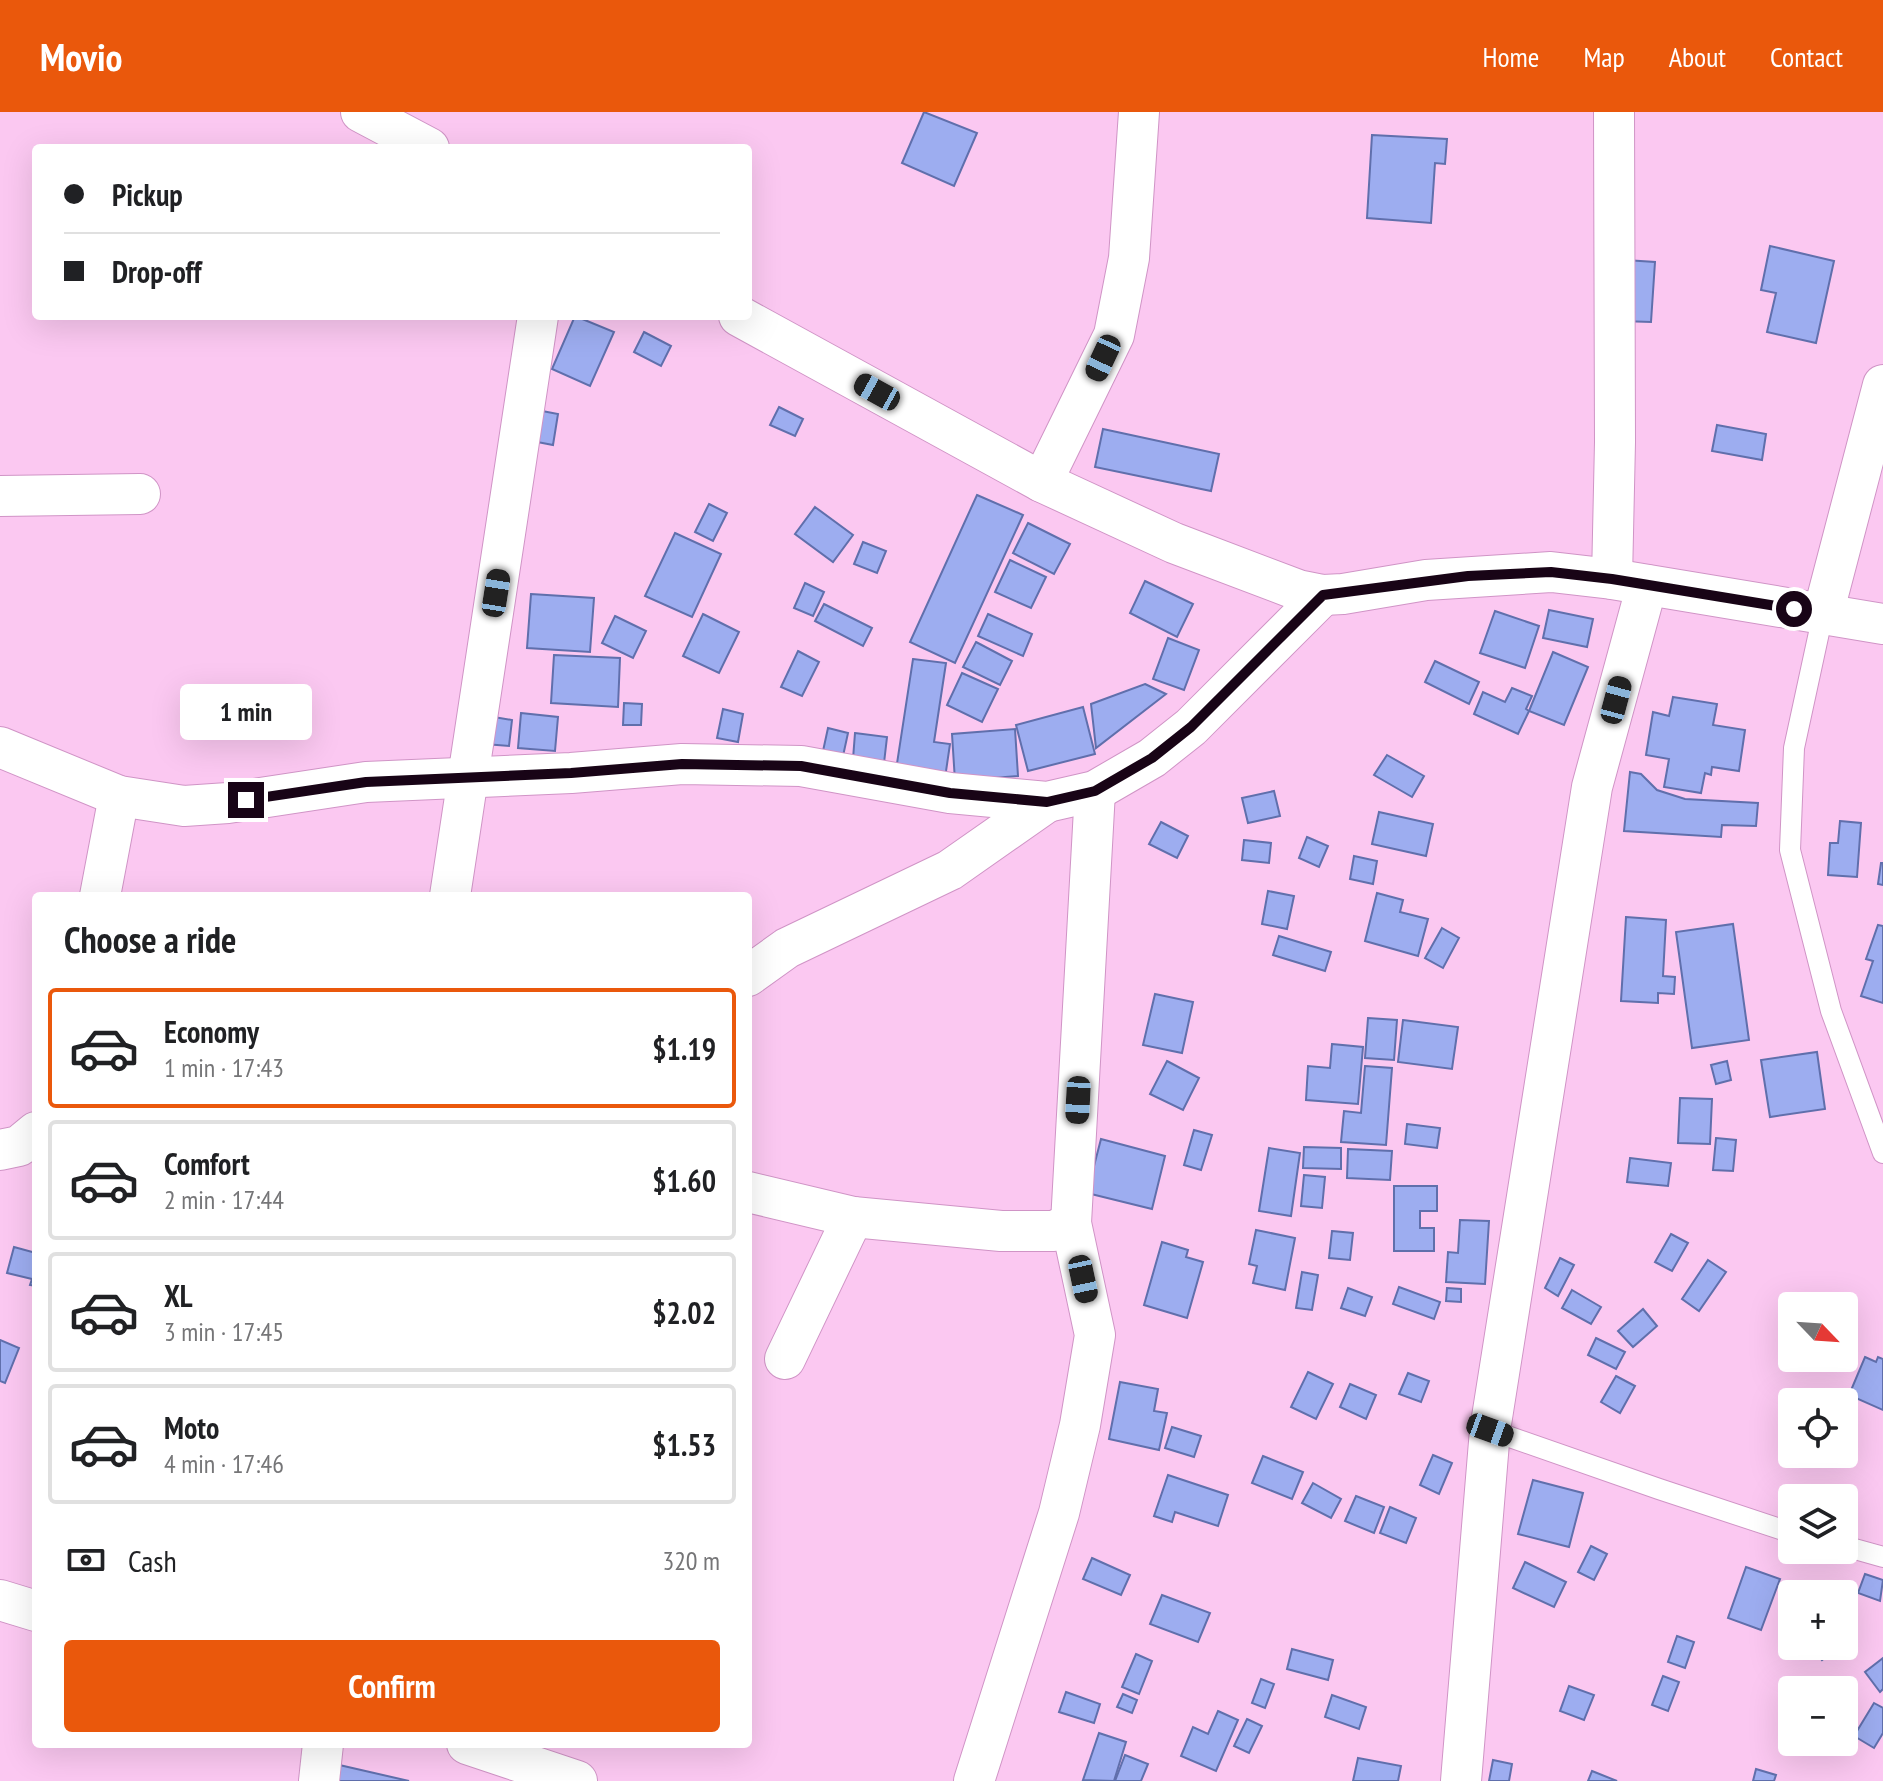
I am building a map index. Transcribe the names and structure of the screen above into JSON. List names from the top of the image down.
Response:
{
  "north": "bottom right",
  "page": {
    "header": "Movio",
    "nav": [
      "Home",
      "Map",
      "About",
      "Contact"
    ],
    "banner": ["Pickup", "Drop-off"],
    "bubble": "1 min",
    "heading": "Choose a ride",
    "list": [
      {
        "name": "Economy",
        "note": "1 min · 17:43",
        "value": "$1.19"
      },
      {
        "name": "Comfort",
        "note": "2 min · 17:44",
        "value": "$1.60"
      },
      {
        "name": "XL",
        "note": "3 min · 17:45",
        "value": "$2.02"
      },
      {
        "name": "Moto",
        "note": "4 min · 17:46",
        "value": "$1.53"
      }
    ],
    "map_buttons": ["+", "−"],
    "pay": ["Cash", "320 m"],
    "buttons": "Confirm"
  }
}
